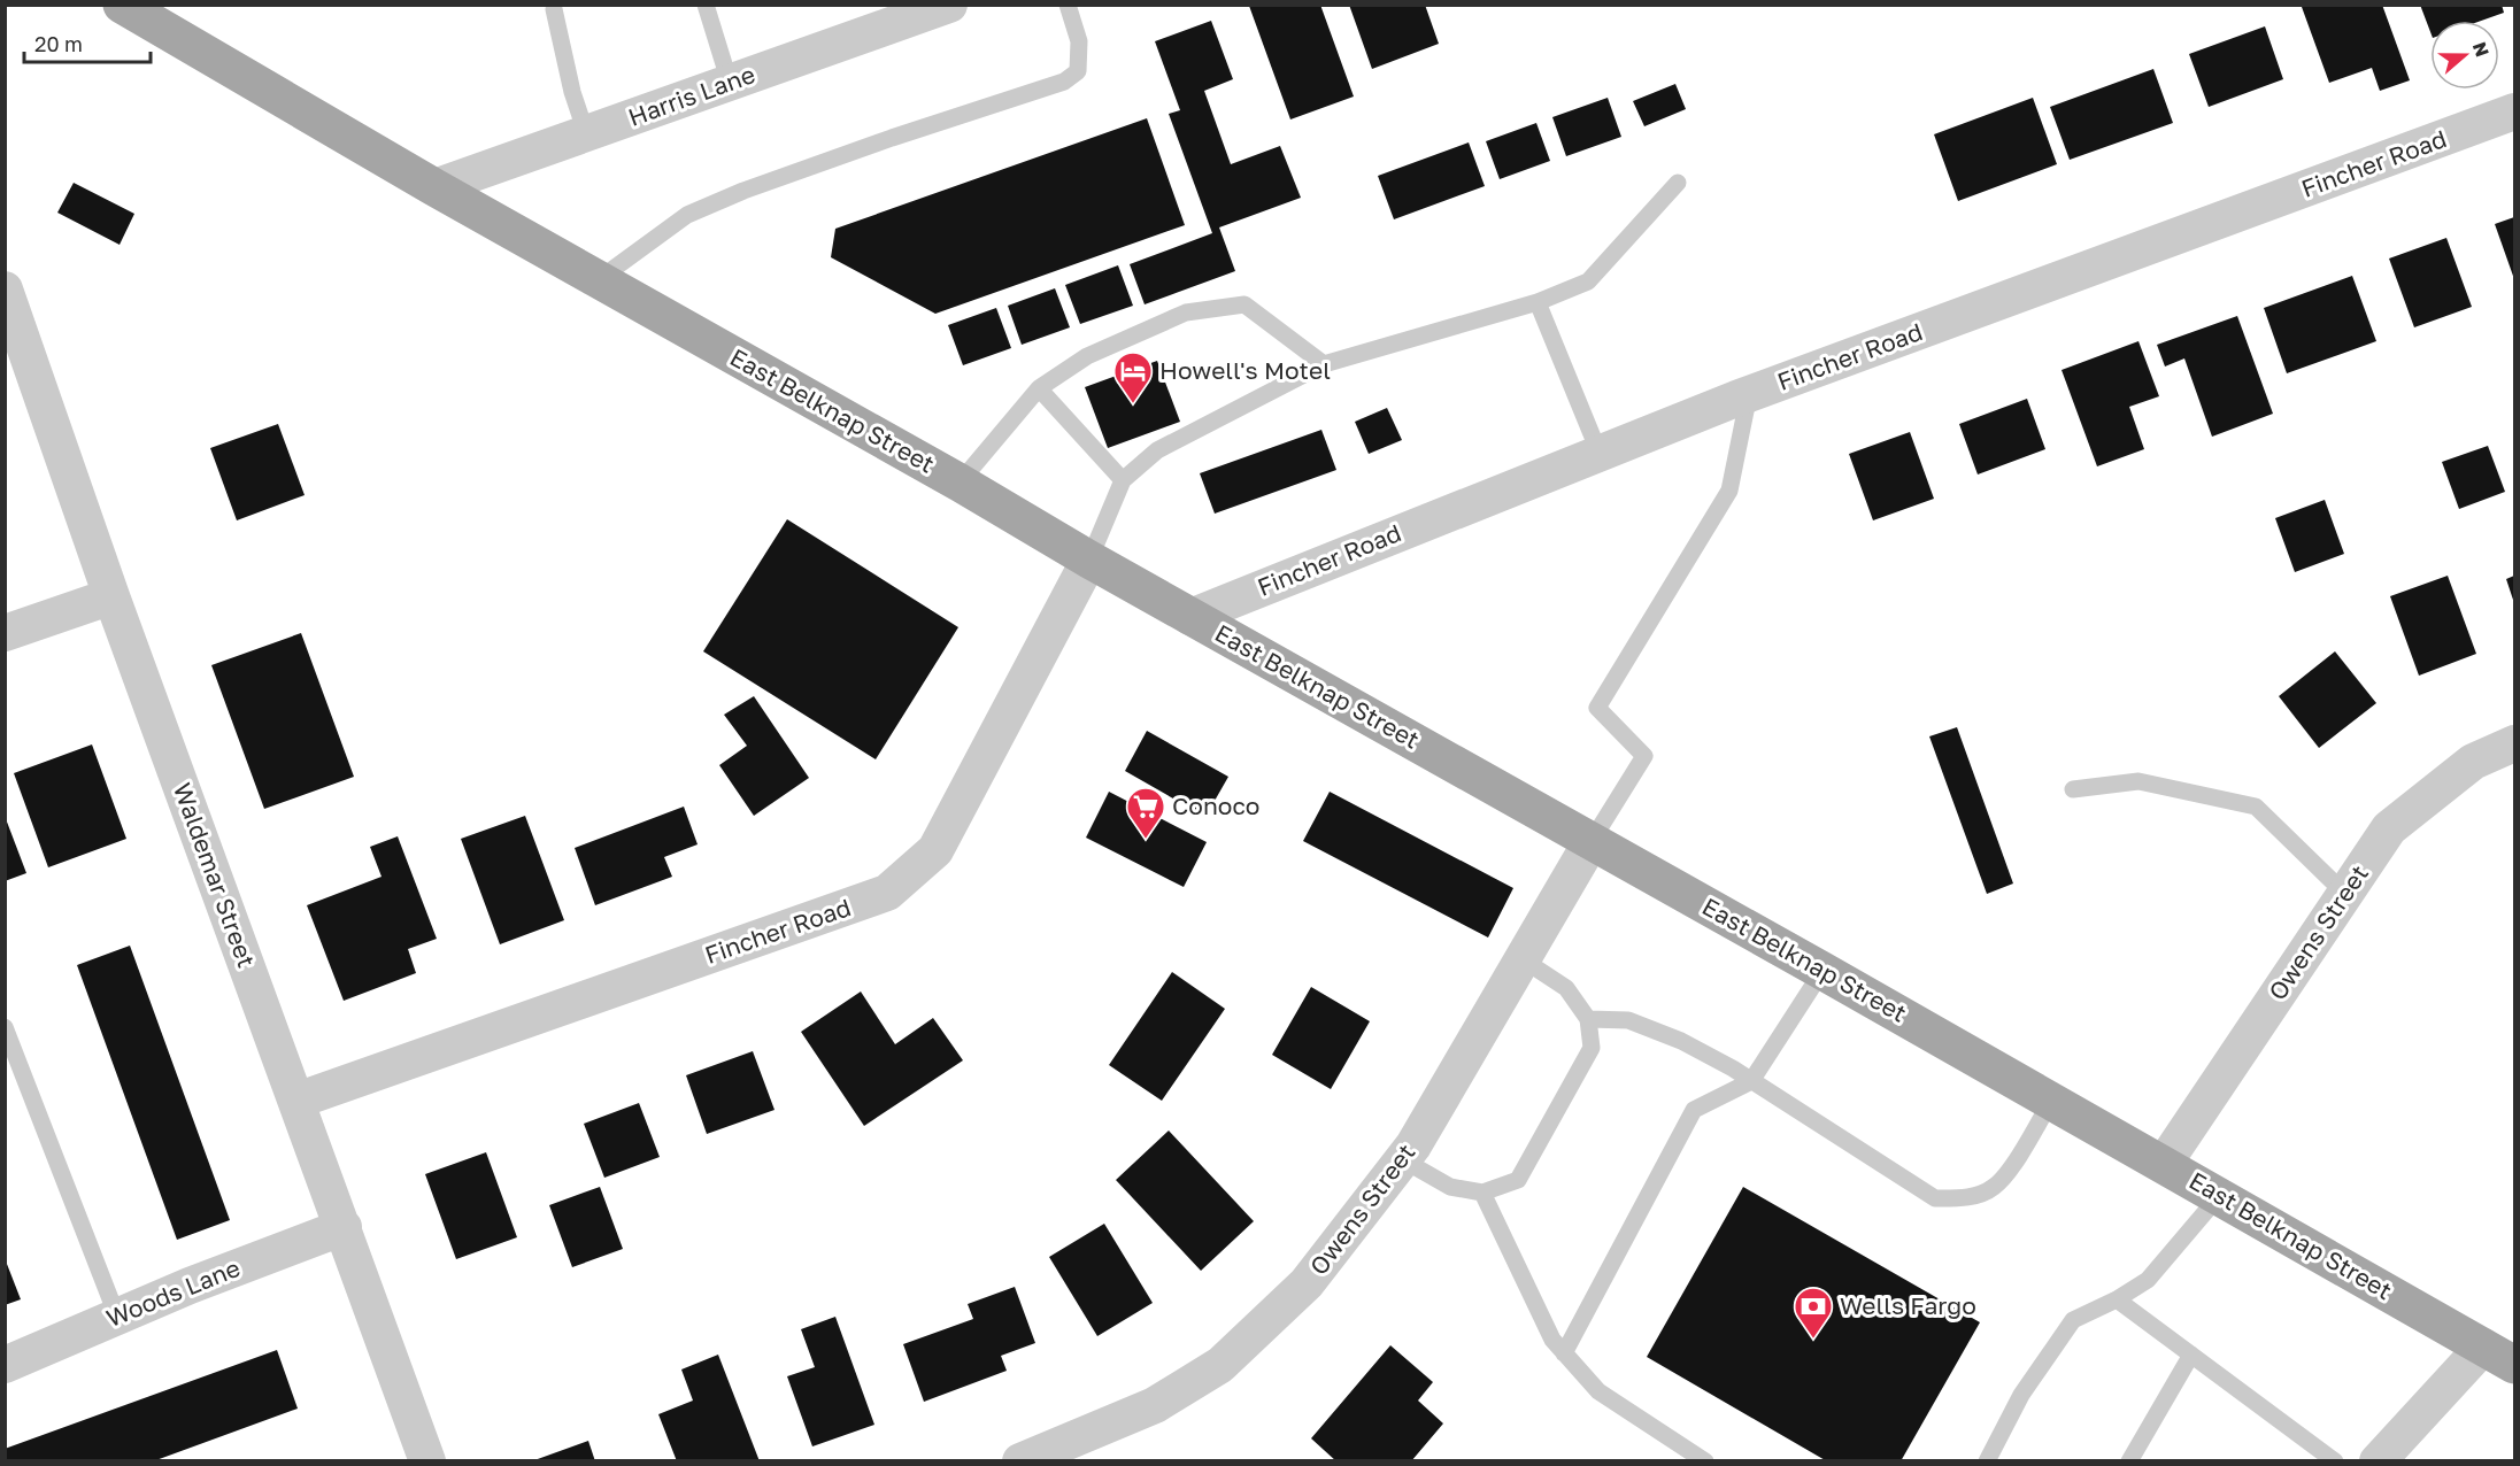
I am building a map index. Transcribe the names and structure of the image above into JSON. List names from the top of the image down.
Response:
{
  "streets": {
    "main road": ["East Belknap Street"],
    "street": [
      "Harris Lane",
      "Fincher Road",
      "Waldemar Street",
      "Owens Street",
      "Woods Lane"
    ]
  },
  "crossings": [
    ["Harris Lane", "East Belknap Street"],
    ["Fincher Road", "East Belknap Street"],
    ["Fincher Road", "Waldemar Street"],
    ["East Belknap Street", "Owens Street"],
    ["Waldemar Street", "Woods Lane"]
  ],
  "places": {
    "hotel": ["Howell's Motel"],
    "supermarket": ["Conoco"],
    "bank": ["Wells Fargo"]
  },
  "scale_bar": "20 m",
  "north": "right"
}
